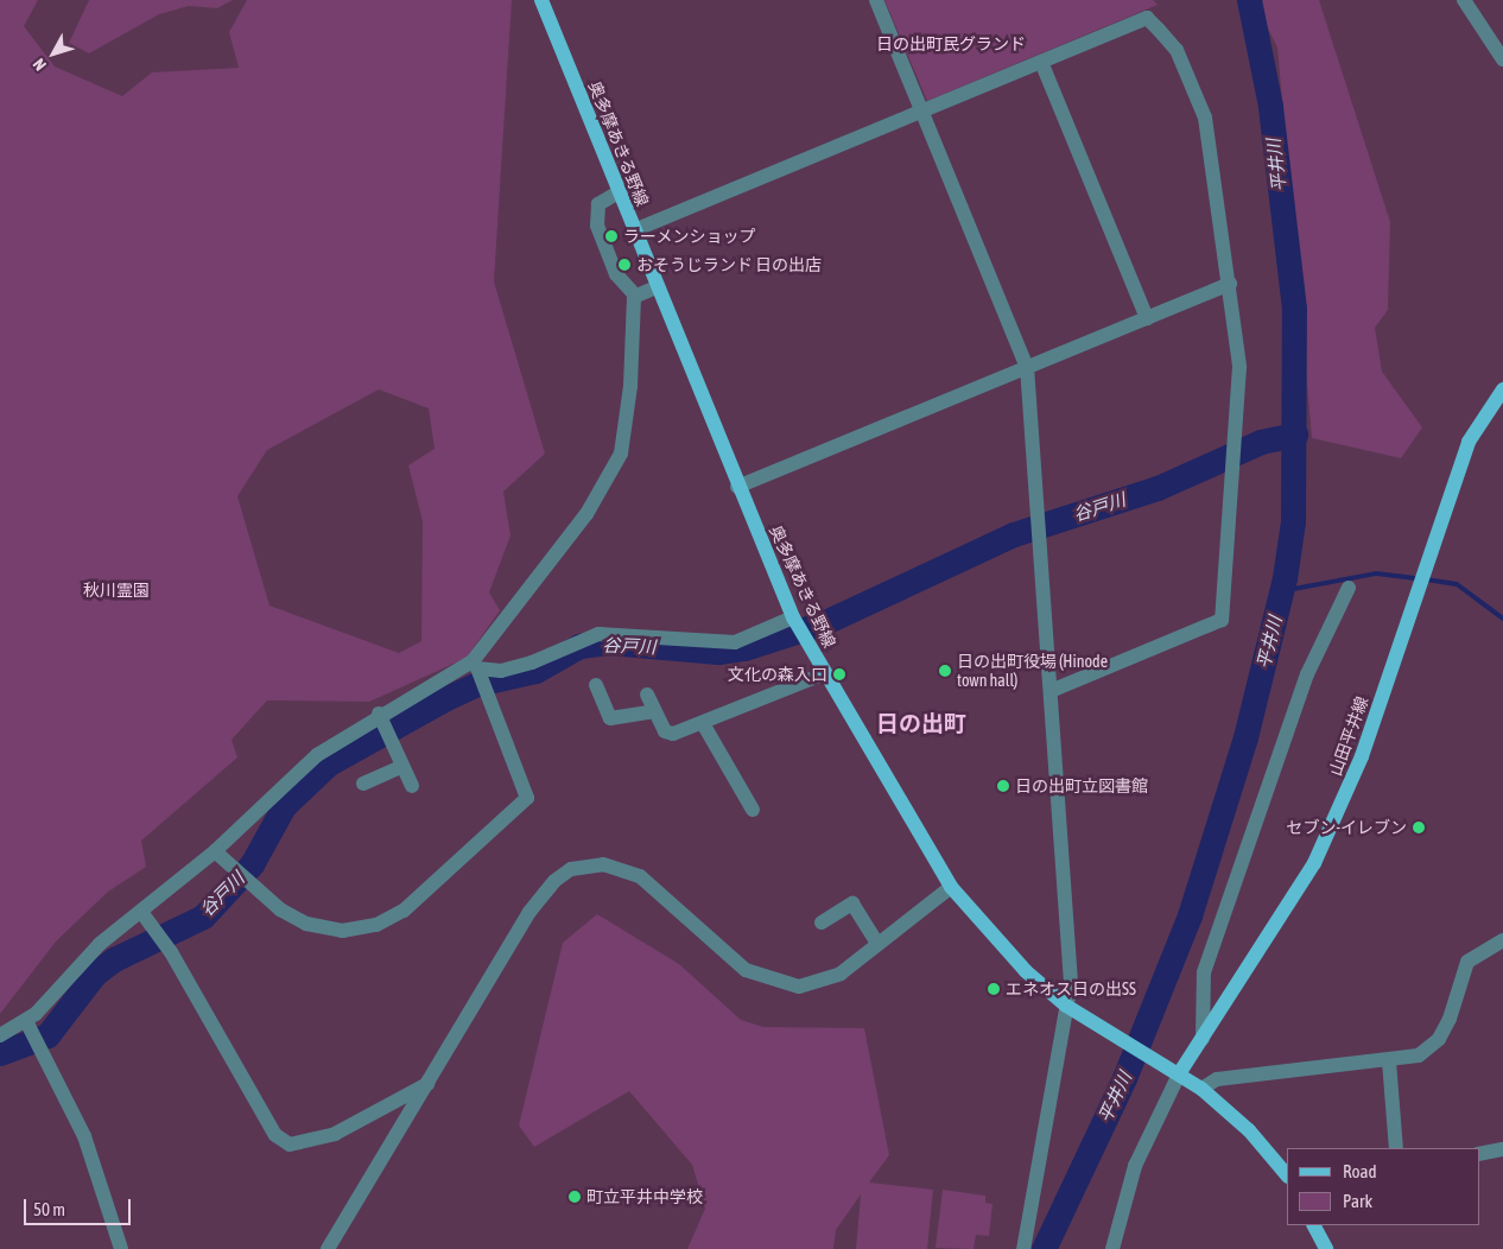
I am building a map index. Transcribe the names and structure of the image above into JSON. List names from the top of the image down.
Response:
{
  "streets": {
    "main road": ["奥多摩あきる野線", "山田平井線"]
  },
  "crossings": [
    ["奥多摩あきる野線", "山田平井線"]
  ],
  "districts": ["日の出町"],
  "water": ["平井川", "谷戸川"],
  "parks": ["日の出町民グランド", "秋川霊園"],
  "places": [
    "ラーメンショップ",
    "おそうじランド 日の出店",
    "日の出町役場 (Hinode town hall)",
    "文化の森入口",
    "日の出町立図書館",
    "セブン-イレブン",
    "エネオス日の出SS",
    "町立平井中学校"
  ],
  "legend": ["Road", "Park"],
  "scale_bar": "50 m",
  "north": "bottom left"
}
